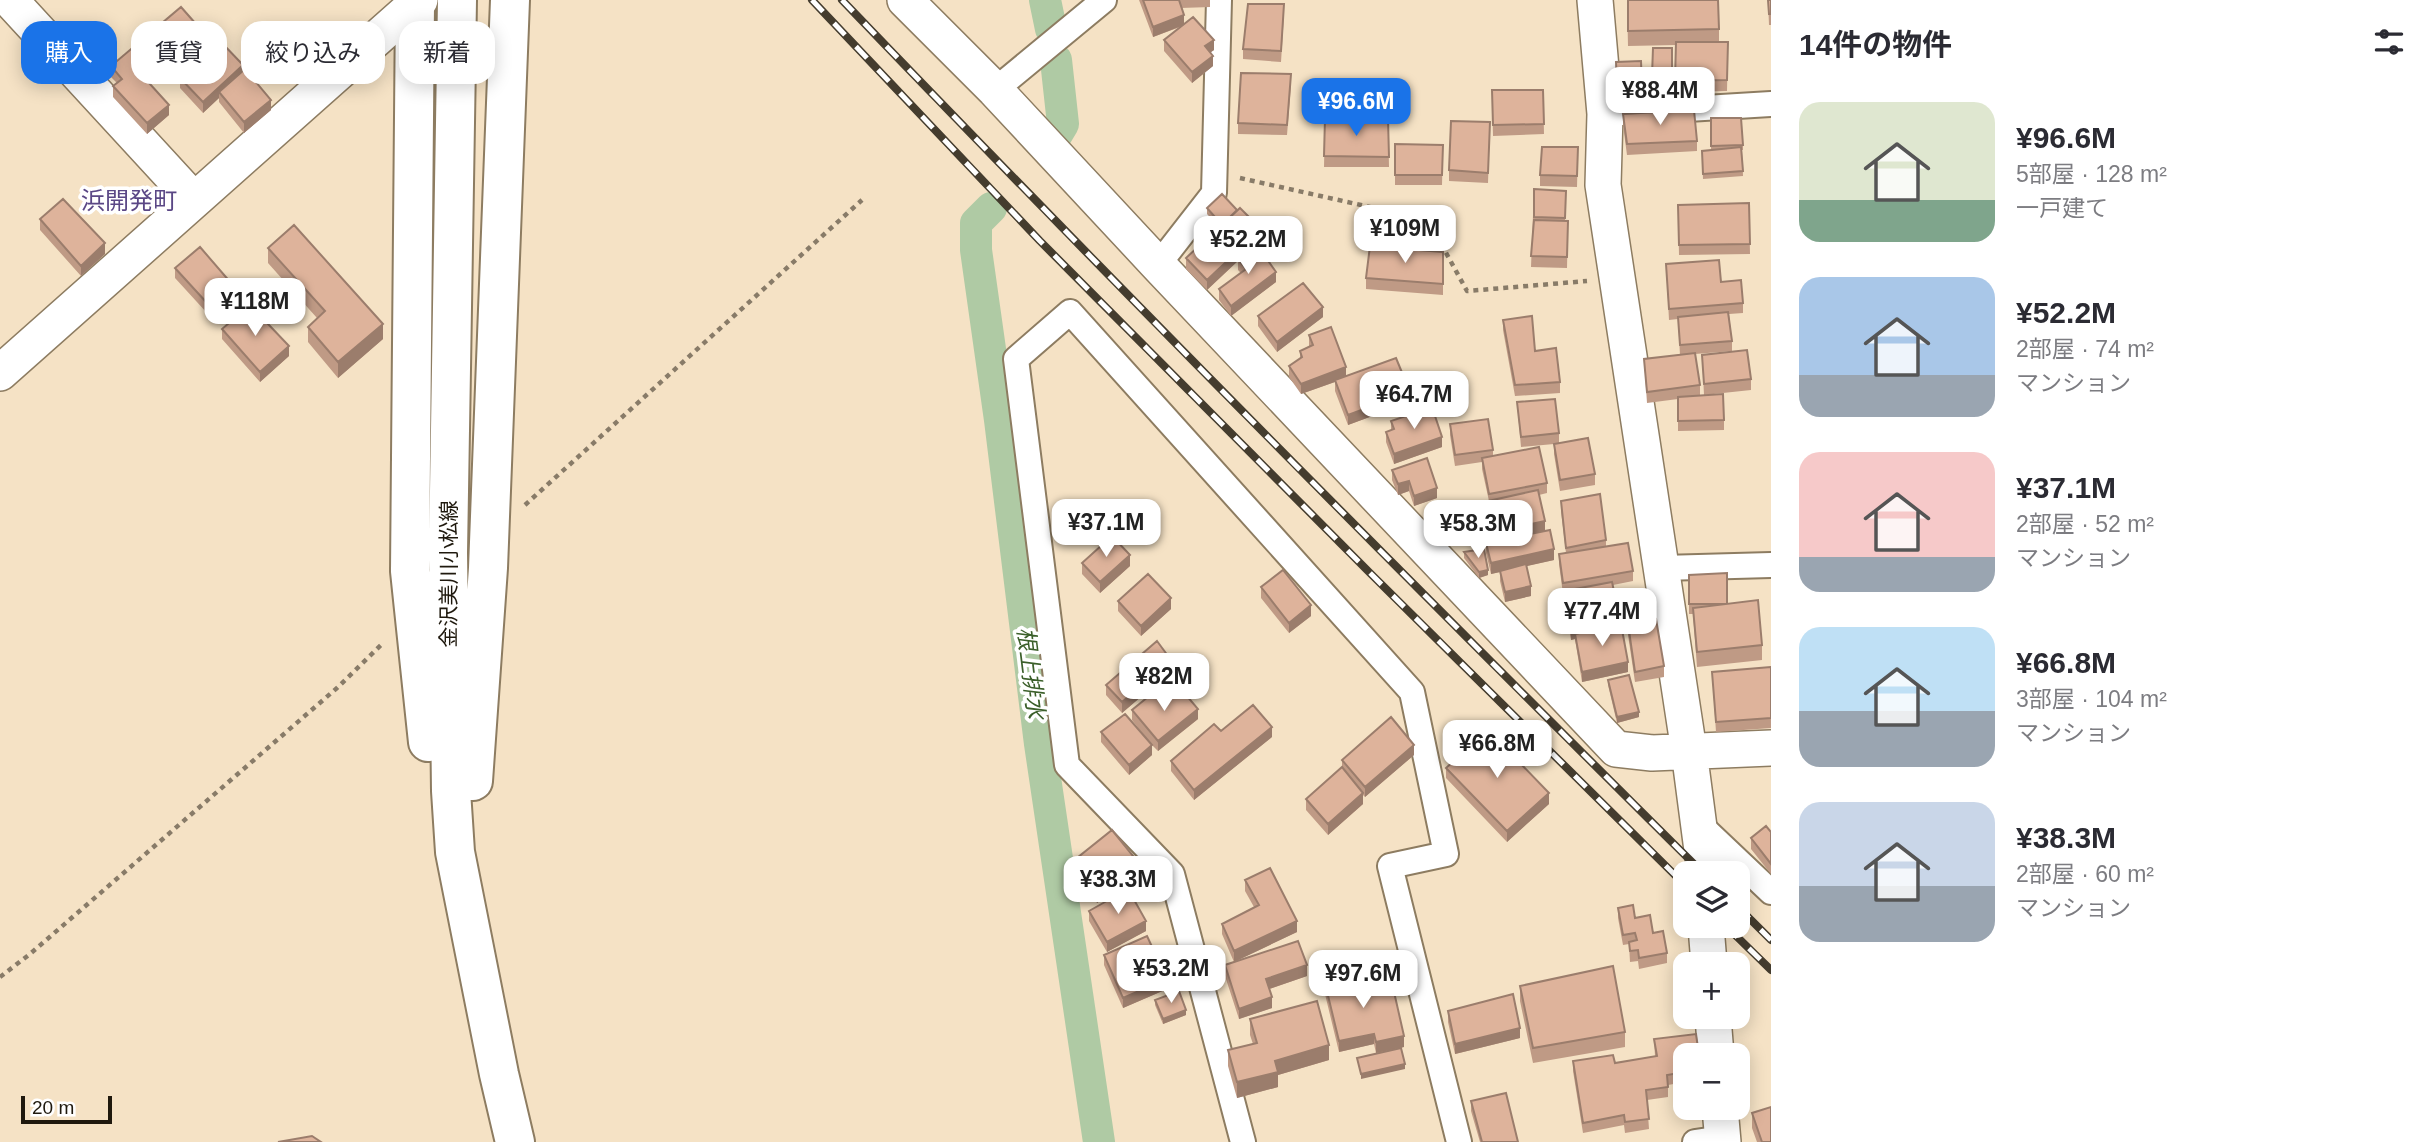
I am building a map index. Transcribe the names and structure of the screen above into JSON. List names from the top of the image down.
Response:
{
  "streets": {
    "main road": ["金沢美川小松線"]
  },
  "districts": ["浜開発町"],
  "water": ["根上排水"],
  "scale_bar": "20 m",
  "page": {
    "heading": "14件の物件",
    "chip": [
      "購入",
      "賃貸",
      "絞り込み",
      "新着"
    ],
    "price": [
      "¥88.4M",
      "¥96.6M",
      "¥109M",
      "¥52.2M",
      "¥118M",
      "¥64.7M",
      "¥37.1M",
      "¥58.3M",
      "¥77.4M",
      "¥82M",
      "¥66.8M",
      "¥38.3M",
      "¥53.2M",
      "¥97.6M"
    ],
    "list": [
      {
        "name": "¥96.6M",
        "note": "5部屋 · 128 m² · 一戸建て"
      },
      {
        "name": "¥52.2M",
        "note": "2部屋 · 74 m² · マンション"
      },
      {
        "name": "¥37.1M",
        "note": "2部屋 · 52 m² · マンション"
      },
      {
        "name": "¥66.8M",
        "note": "3部屋 · 104 m² · マンション"
      },
      {
        "name": "¥38.3M",
        "note": "2部屋 · 60 m² · マンション"
      }
    ],
    "map_buttons": ["+", "−"],
    "scale": "20 m"
  }
}
